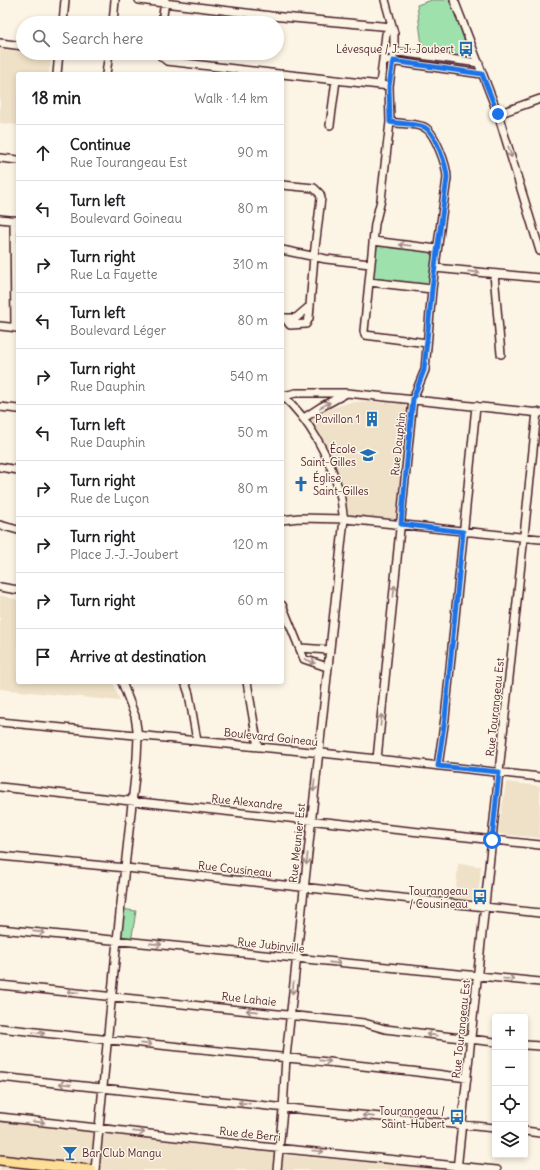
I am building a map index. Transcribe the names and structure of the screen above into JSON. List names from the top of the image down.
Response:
{
  "streets": {
    "street": [
      "Rue Dauphin",
      "Rue Tourangeau Est",
      "Boulevard Goineau",
      "Rue Alexandre",
      "Rue Meunier Est",
      "Rue Cousineau",
      "Rue Jubinville",
      "Rue Lahaie",
      "Rue de Berri"
    ]
  },
  "crossings": [
    ["Rue Dauphin", "Boulevard Goineau"],
    ["Rue Tourangeau Est", "Boulevard Goineau"],
    ["Rue Tourangeau Est", "Rue Alexandre"],
    ["Rue Tourangeau Est", "Rue Cousineau"],
    ["Rue Tourangeau Est", "Rue Jubinville"],
    ["Rue Tourangeau Est", "Rue Lahaie"],
    ["Rue Tourangeau Est", "Rue de Berri"],
    ["Boulevard Goineau", "Rue Meunier Est"],
    ["Rue Alexandre", "Rue Meunier Est"],
    ["Rue Meunier Est", "Rue Cousineau"],
    ["Rue Meunier Est", "Rue Jubinville"],
    ["Rue Meunier Est", "Rue Lahaie"],
    ["Rue Meunier Est", "Rue de Berri"]
  ],
  "one_way": ["Rue Jubinville"],
  "places": {
    "bus stop": ["Lévesque / J.-J.-Joubert", "Tourangeau / Cousineau", "Tourangeau / Saint-Hubert"],
    "building": ["Pavillon 1"],
    "school or university": ["École Saint-Gilles"],
    "church": ["Église Saint-Gilles"],
    "bar": ["Bar Club Mangu"]
  },
  "page": {
    "search": "Search here",
    "heading": ["18 min", "Walk · 1.4 km"],
    "list": [
      ["Continue", "Rue Tourangeau Est", "90 m"],
      ["Turn left", "Boulevard Goineau", "80 m"],
      ["Turn right", "Rue La Fayette", "310 m"],
      ["Turn left", "Boulevard Léger", "80 m"],
      ["Turn right", "Rue Dauphin", "540 m"],
      ["Turn left", "Rue Dauphin", "50 m"],
      ["Turn right", "Rue de Luçon", "80 m"],
      ["Turn right", "Place J.-J.-Joubert", "120 m"],
      ["Turn right", "60 m"],
      "Arrive at destination"
    ],
    "map_buttons": ["+", "−"]
  }
}
